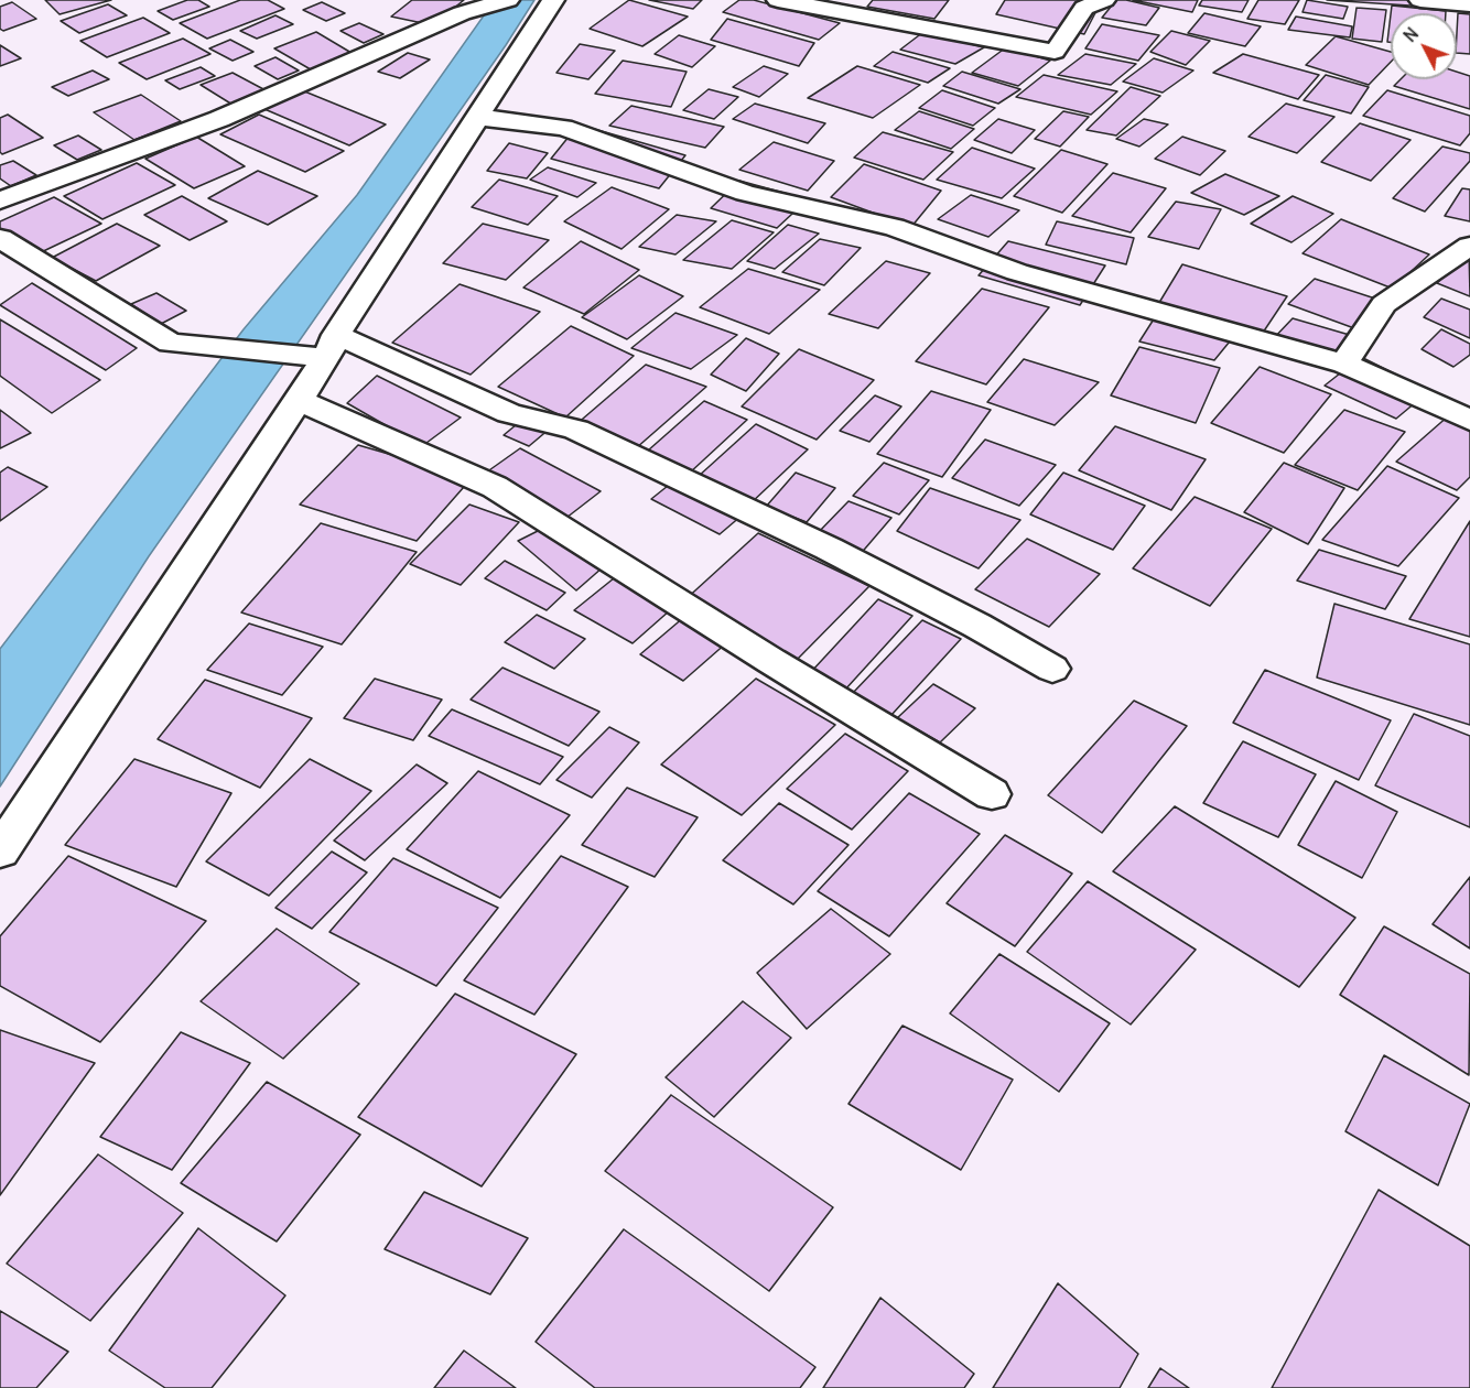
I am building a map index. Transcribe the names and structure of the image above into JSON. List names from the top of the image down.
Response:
{
  "north": "top left"
}
